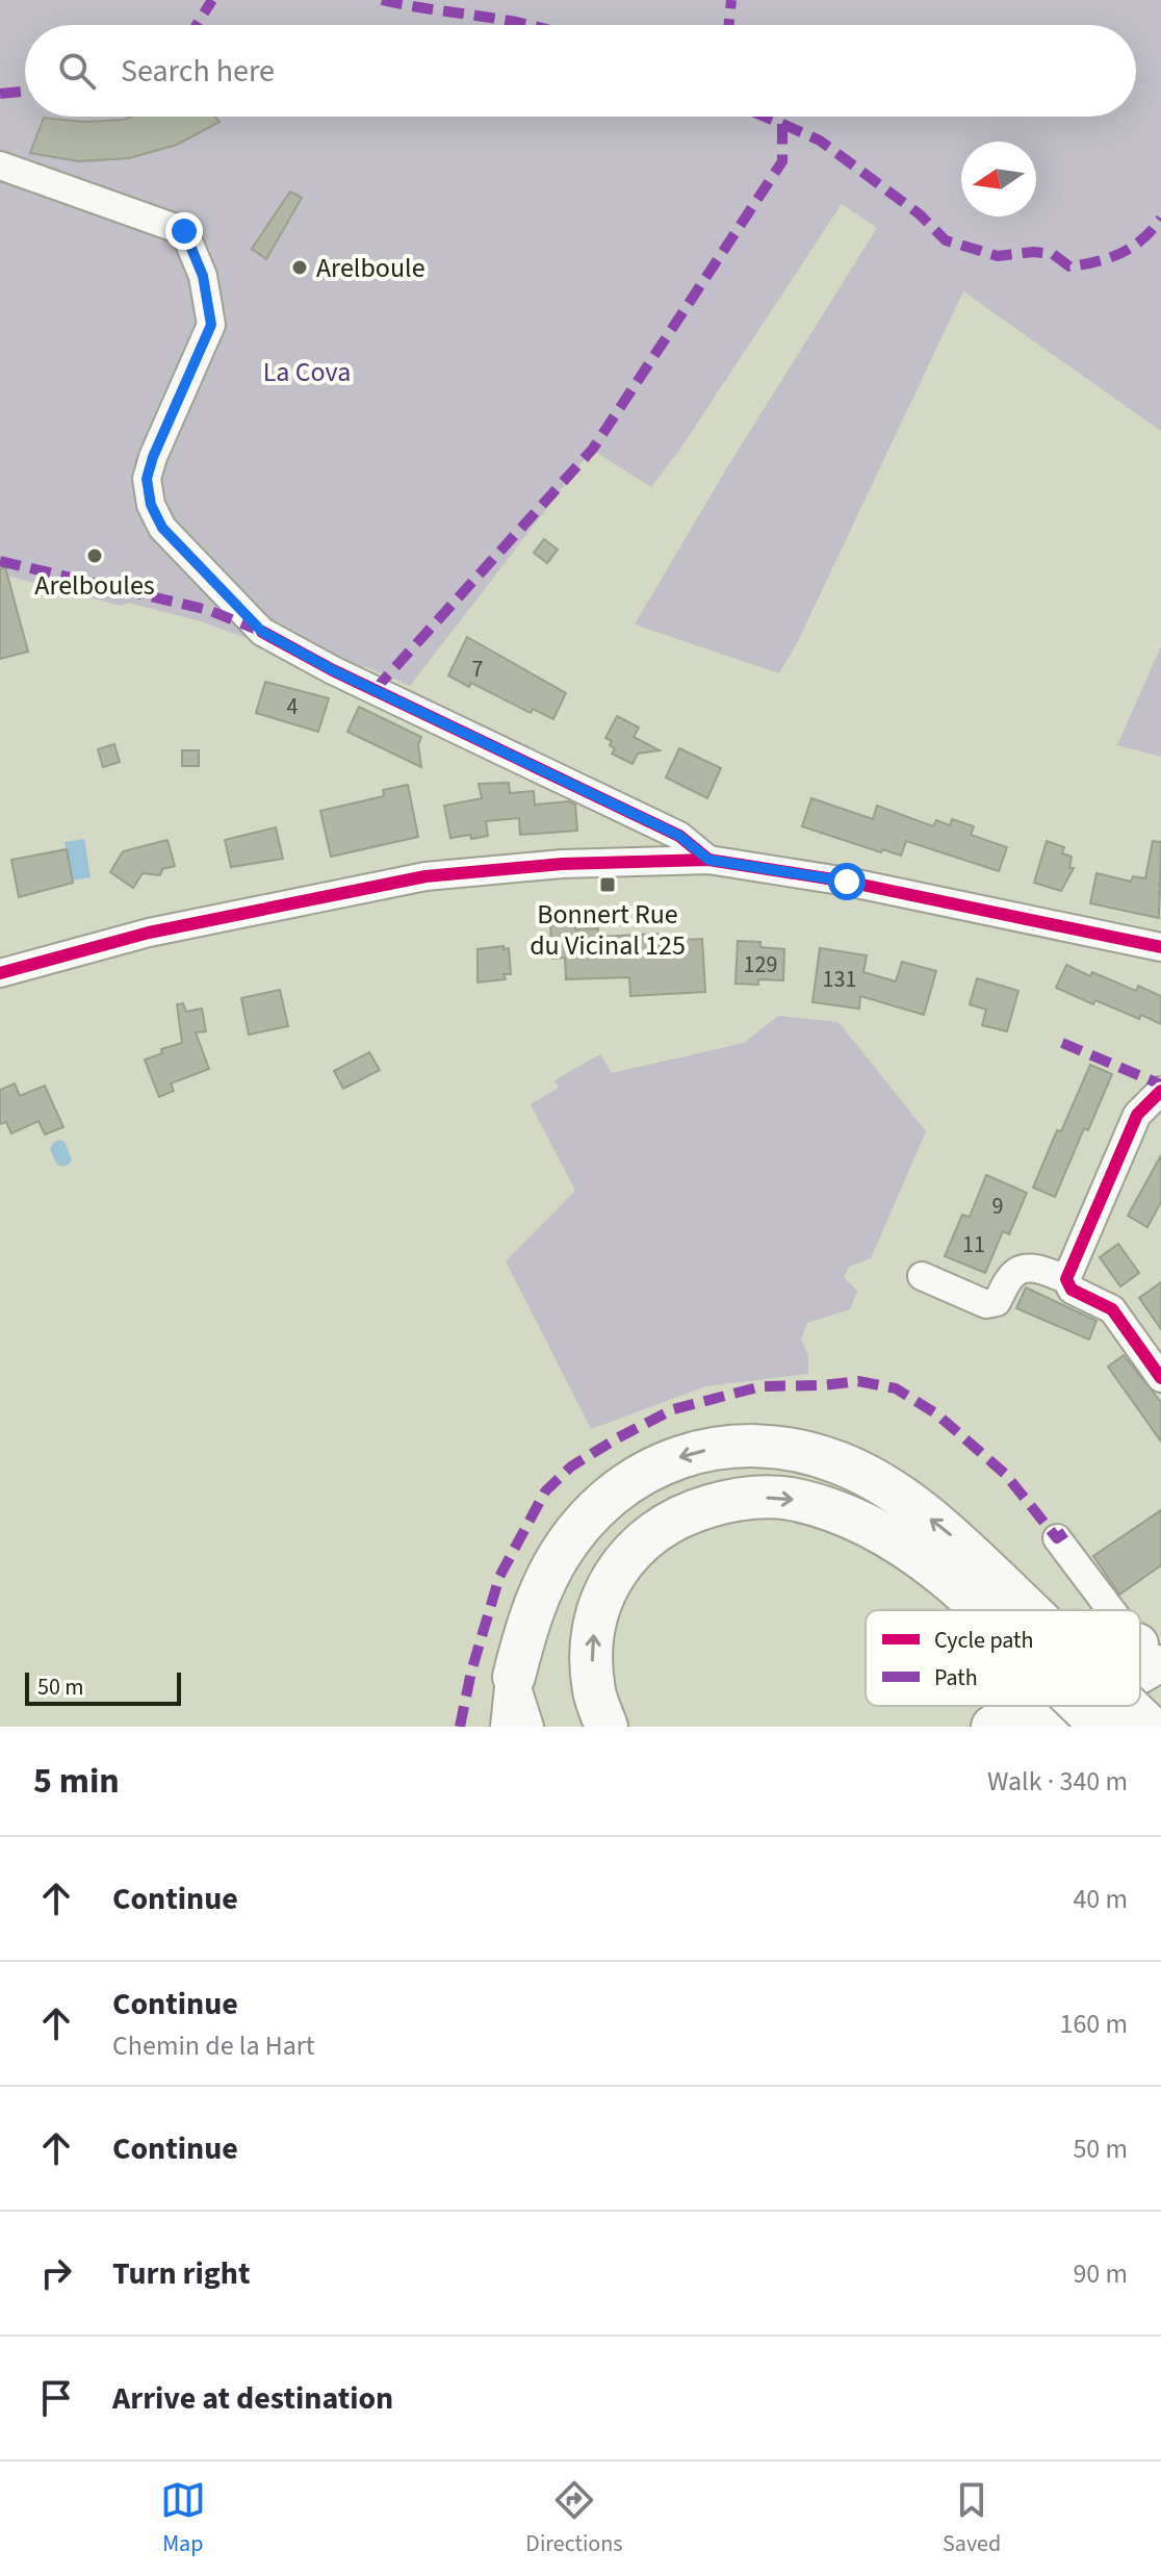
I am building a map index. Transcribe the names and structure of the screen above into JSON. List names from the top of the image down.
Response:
{
  "parks": ["La Cova"],
  "places": {
    "other": ["Arelboule", "Arelboules"],
    "transit": ["Bonnert Rue du Vicinal 125"]
  },
  "house_numbers": [
    "7",
    "4",
    "129",
    "131",
    "9",
    "11"
  ],
  "legend": ["Cycle path", "Path"],
  "scale_bar": "50 m",
  "north": "left",
  "page": {
    "search": "Search here",
    "scale": "50 m",
    "heading": ["5 min", "Walk · 340 m"],
    "list": [
      ["Continue", "40 m"],
      ["Continue", "Chemin de la Hart", "160 m"],
      ["Continue", "50 m"],
      ["Turn right", "90 m"],
      "Arrive at destination"
    ],
    "nav": ["Map", "Directions", "Saved"]
  }
}
